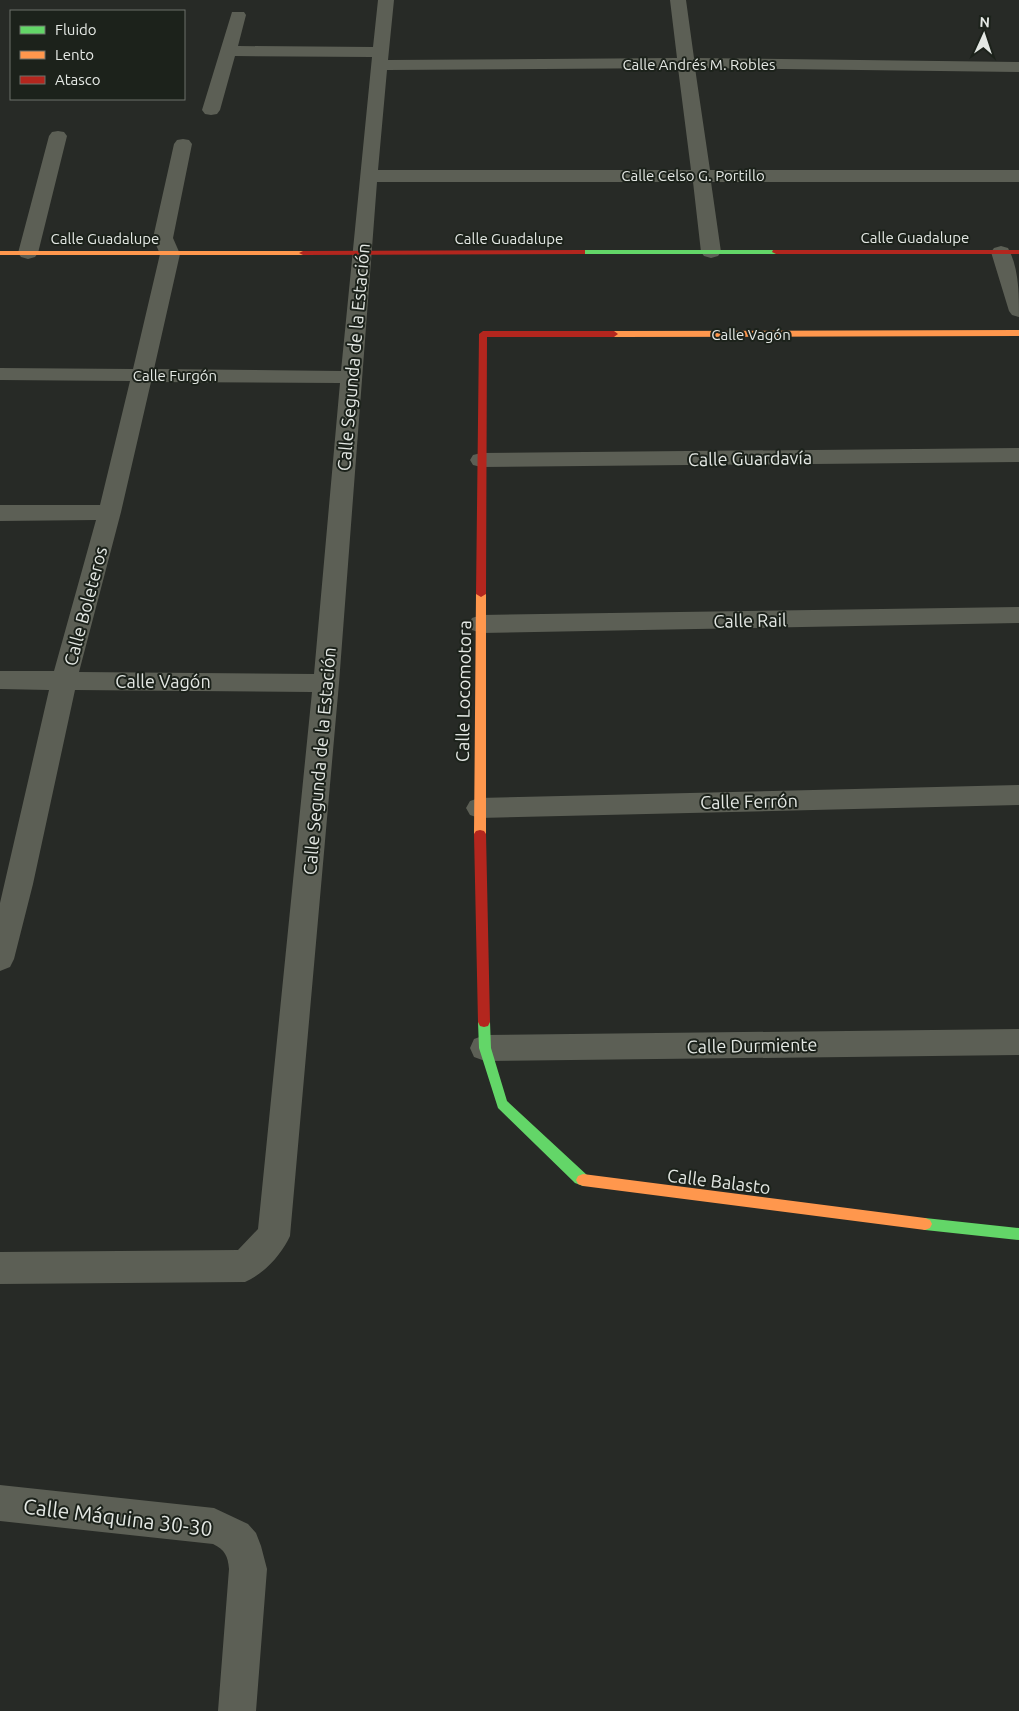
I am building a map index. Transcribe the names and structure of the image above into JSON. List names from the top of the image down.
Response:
{
  "streets": {
    "street": [
      "Calle Andrés M. Robles",
      "Calle Celso G. Portillo",
      "Calle Guadalupe",
      "Calle Vagón",
      "Calle Segunda de la Estación",
      "Calle Furgón",
      "Calle Guardavía",
      "Calle Boleteros",
      "Calle Rail",
      "Calle Locomotora",
      "Calle Ferrón",
      "Calle Durmiente",
      "Calle Balasto",
      "Calle Máquina 30-30"
    ]
  },
  "crossings": [
    ["Calle Andrés M. Robles", "Calle Segunda de la Estación"],
    ["Calle Celso G. Portillo", "Calle Segunda de la Estación"],
    ["Calle Guadalupe", "Calle Segunda de la Estación"],
    ["Calle Guadalupe", "Calle Boleteros"],
    ["Calle Vagón", "Calle Segunda de la Estación"],
    ["Calle Vagón", "Calle Boleteros"],
    ["Calle Vagón", "Calle Locomotora"],
    ["Calle Segunda de la Estación", "Calle Furgón"],
    ["Calle Furgón", "Calle Boleteros"],
    ["Calle Guardavía", "Calle Locomotora"],
    ["Calle Rail", "Calle Locomotora"],
    ["Calle Locomotora", "Calle Ferrón"],
    ["Calle Locomotora", "Calle Durmiente"],
    ["Calle Locomotora", "Calle Balasto"],
    ["Calle Durmiente", "Calle Balasto"]
  ],
  "legend": ["Fluido", "Lento", "Atasco"],
  "north": "top"
}
